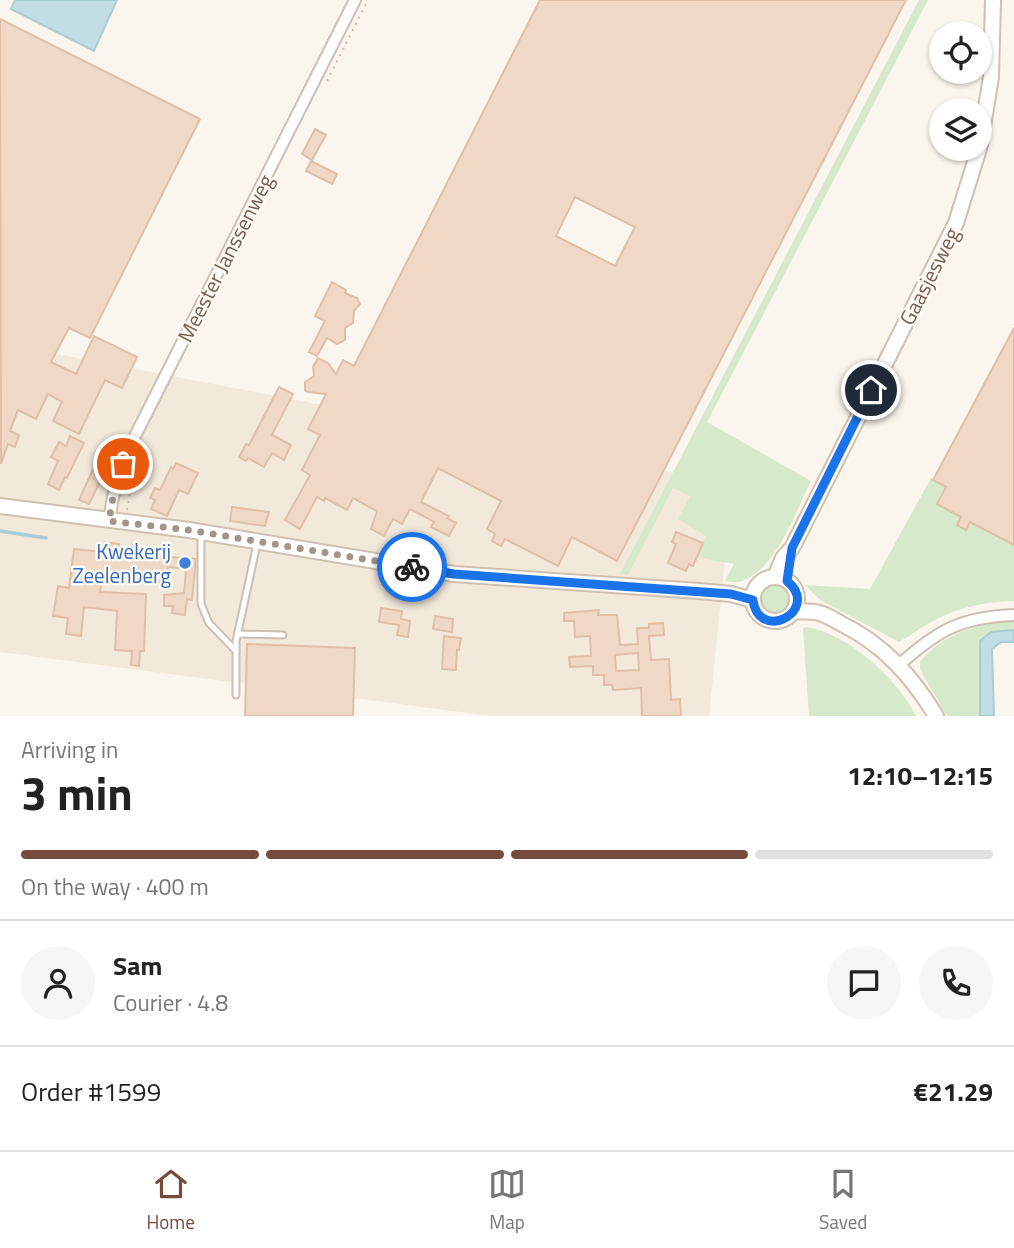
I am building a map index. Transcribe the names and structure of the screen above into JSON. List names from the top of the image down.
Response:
{
  "streets": {
    "main road": ["Gaasjesweg"],
    "street": ["Meester Janssenweg"]
  },
  "places": ["Kwekerij Zeelenberg"],
  "page": {
    "heading": ["3 min", "Arriving in", "12:10–12:15"],
    "panel": [
      "Sam",
      "Courier · 4.8",
      "Order #1599",
      "€21.29"
    ],
    "bar": "On the way · 400 m",
    "tabs": ["Home", "Map", "Saved"]
  }
}
